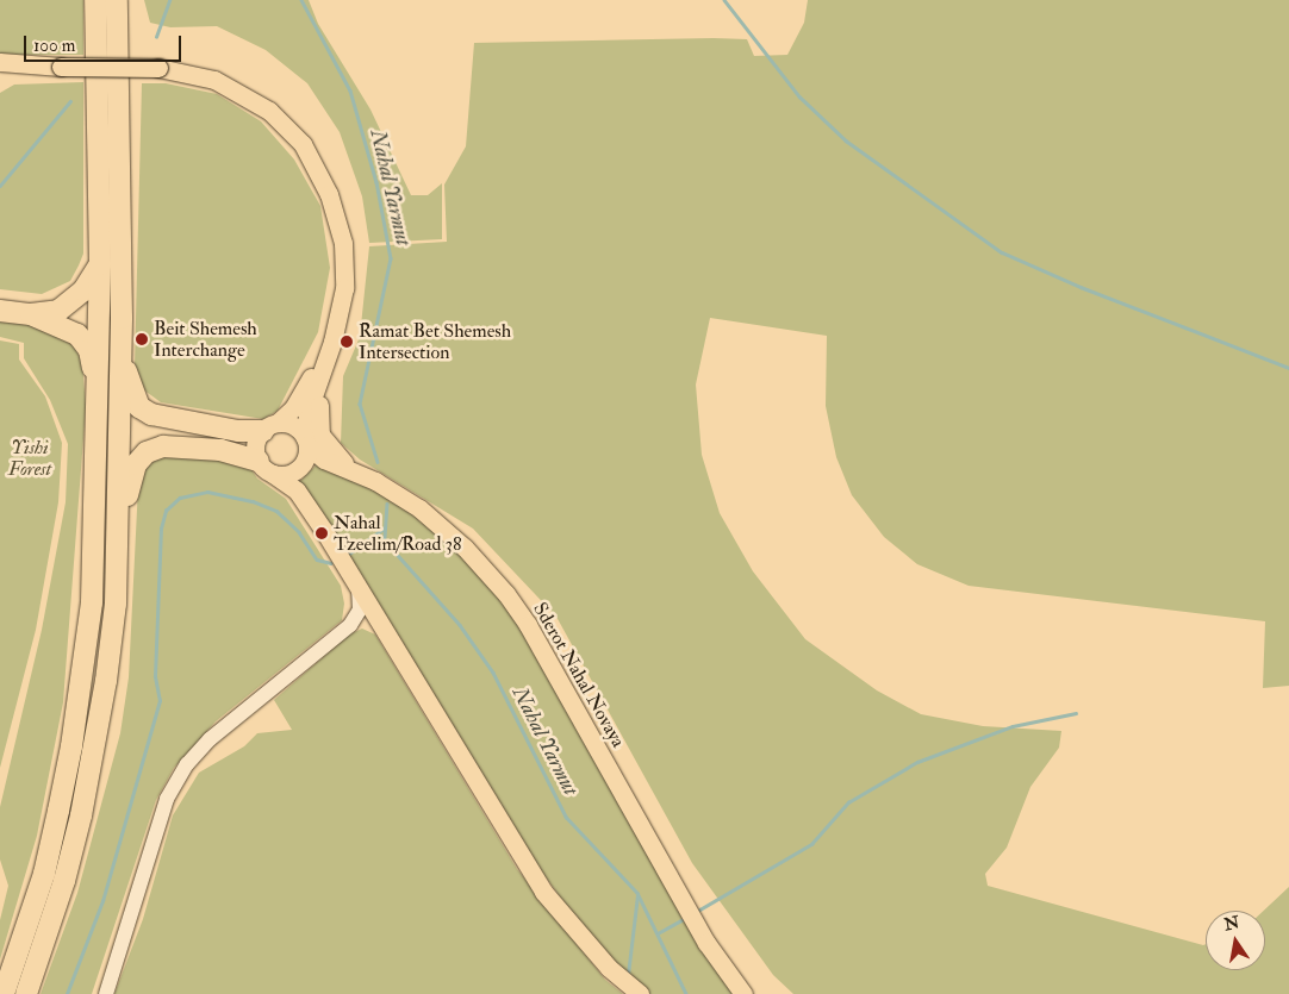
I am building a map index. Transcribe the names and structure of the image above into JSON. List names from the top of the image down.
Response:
{
  "streets": {
    "main road": ["Sderot Nahal Novaya"]
  },
  "water": ["Nahal Yarmut"],
  "parks": ["Yishi Forest"],
  "places": ["Beit Shemesh Interchange", "Ramat Bet Shemesh Intersection", "Nahal Tzeelim/Road 38"],
  "scale_bar": "100 m",
  "north": "top"
}
